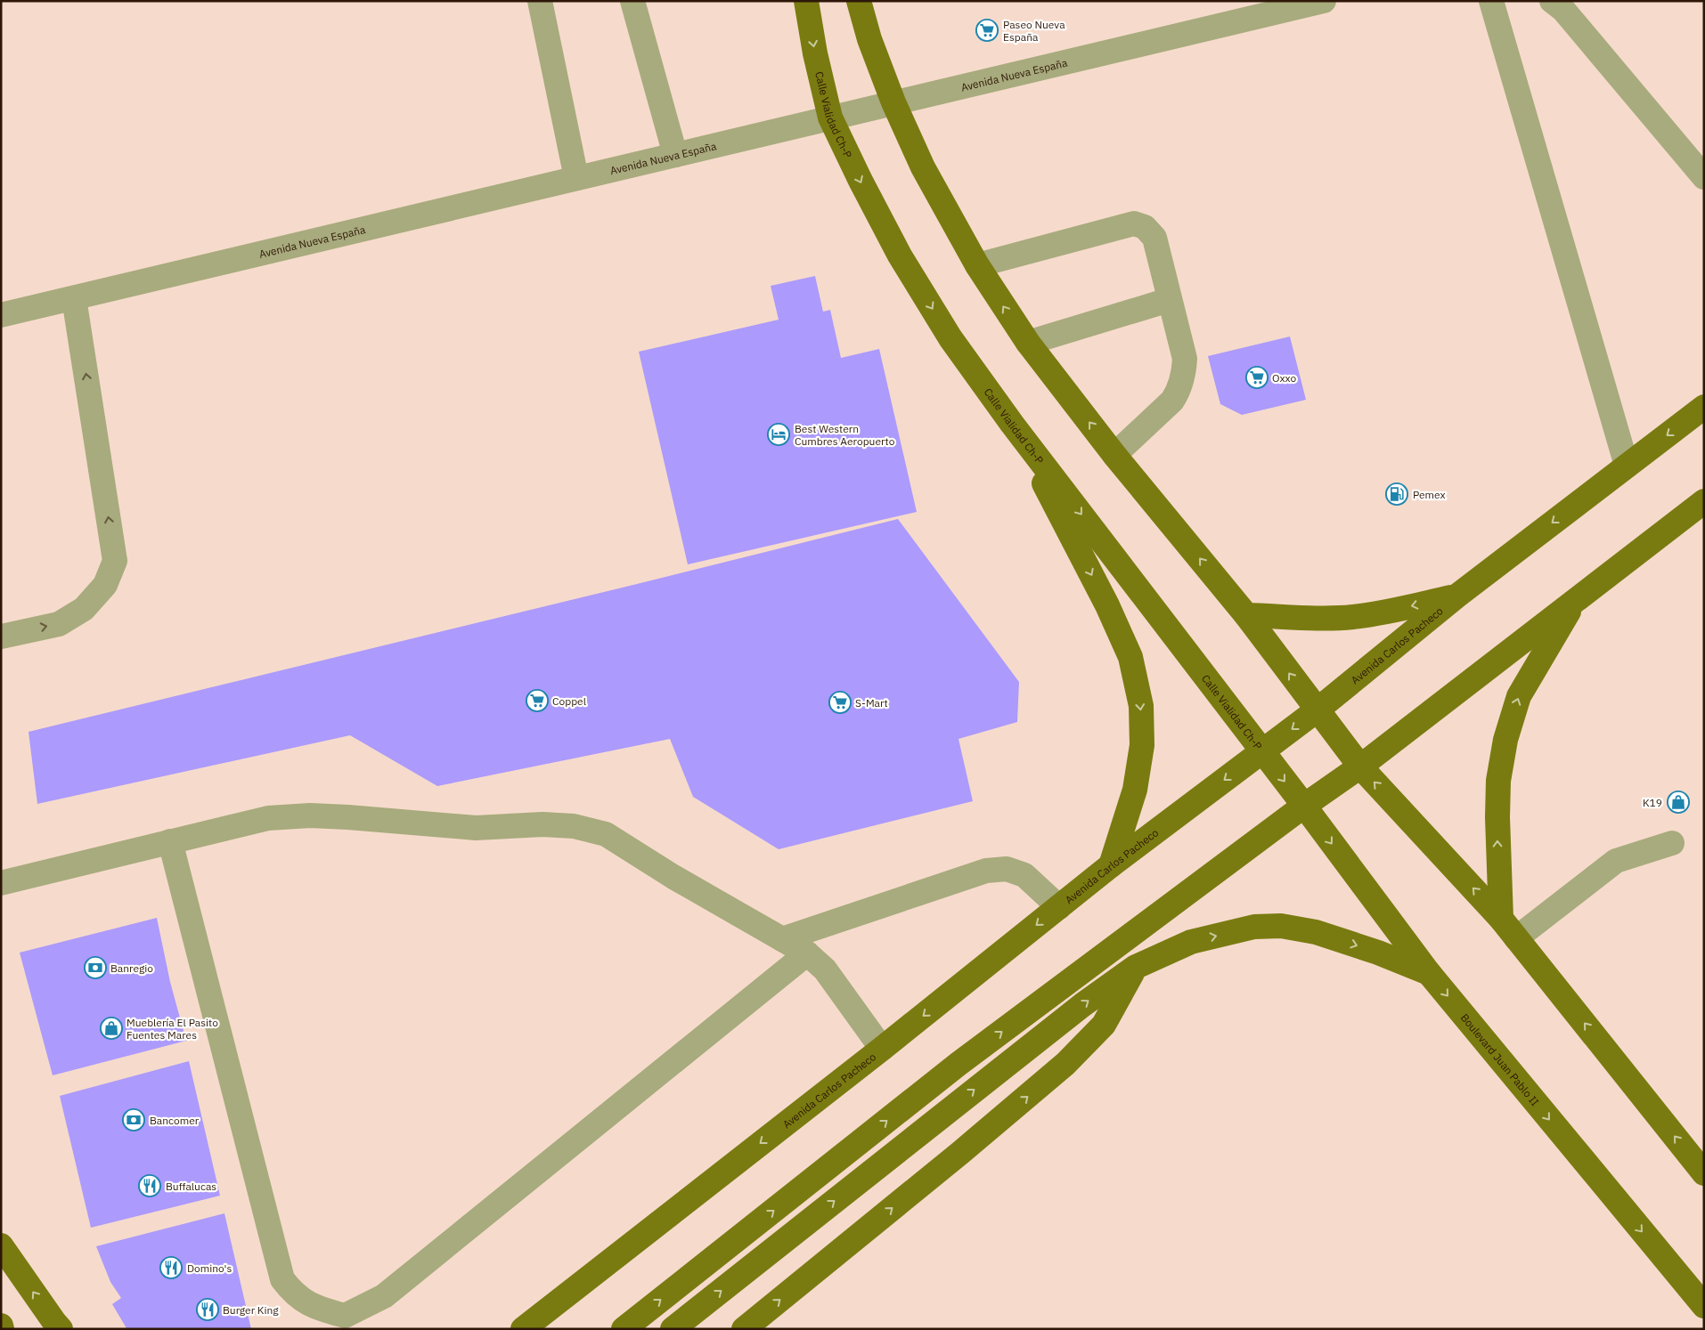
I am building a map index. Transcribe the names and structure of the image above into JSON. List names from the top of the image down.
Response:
{
  "streets": {
    "main road": ["Calle Vialidad Ch-P", "Avenida Carlos Pacheco", "Boulevard Juan Pablo II"],
    "street": ["Avenida Nueva España"]
  },
  "crossings": [
    ["Avenida Nueva España", "Calle Vialidad Ch-P"],
    ["Calle Vialidad Ch-P", "Avenida Carlos Pacheco"],
    ["Calle Vialidad Ch-P", "Boulevard Juan Pablo II"]
  ],
  "places": {
    "supermarket": [
      "Paseo Nueva España",
      "Oxxo",
      "Coppel",
      "S-Mart"
    ],
    "hotel": ["Best Western Cumbres Aeropuerto"],
    "fuel station": ["Pemex"],
    "shop": ["K19", "Mueblería El Pasito Fuentes Mares"],
    "bank": ["Banregio", "Bancomer"],
    "restaurant": ["Buffalucas", "Domino's", "Burger King"]
  }
}
